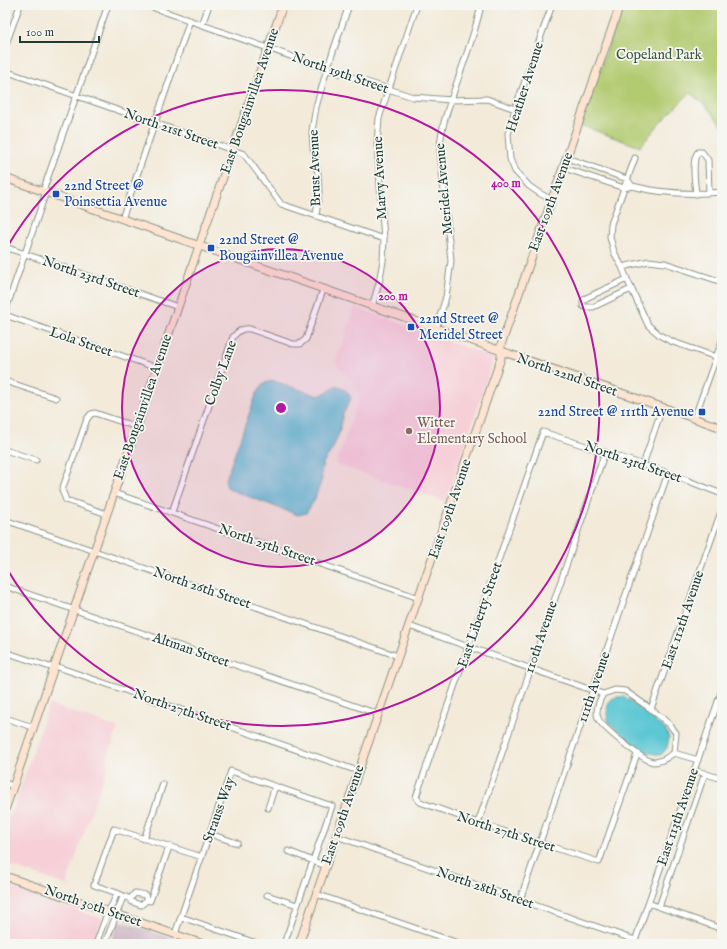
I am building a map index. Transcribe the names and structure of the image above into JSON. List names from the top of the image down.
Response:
{
  "streets": {
    "street": [
      "North 19th Street",
      "Heather Avenue",
      "East Bougainvillea Avenue",
      "North 21st Street",
      "Brust Avenue",
      "Marvy Avenue",
      "Meridel Avenue",
      "East 109th Avenue",
      "North 23rd Street",
      "Lola Street",
      "Colby Lane",
      "North 22nd Street",
      "North 25th Street",
      "North 26th Street",
      "East Liberty Street",
      "East 112th Avenue",
      "110th Avenue",
      "Altman Street",
      "111th Avenue",
      "North 27th Street",
      "Strauss Way",
      "East 113th Avenue",
      "North 28th Street",
      "North 30th Street"
    ]
  },
  "crossings": [
    ["North 19th Street", "Heather Avenue"],
    ["North 19th Street", "East Bougainvillea Avenue"],
    ["North 19th Street", "Brust Avenue"],
    ["North 19th Street", "Marvy Avenue"],
    ["North 19th Street", "Meridel Avenue"],
    ["Heather Avenue", "East 109th Avenue"],
    ["East Bougainvillea Avenue", "North 21st Street"],
    ["East Bougainvillea Avenue", "North 23rd Street"],
    ["East Bougainvillea Avenue", "Lola Street"],
    ["East Bougainvillea Avenue", "North 22nd Street"],
    ["East Bougainvillea Avenue", "North 25th Street"],
    ["East Bougainvillea Avenue", "North 26th Street"],
    ["East Bougainvillea Avenue", "Altman Street"],
    ["East Bougainvillea Avenue", "North 27th Street"],
    ["North 21st Street", "Brust Avenue"],
    ["North 21st Street", "Marvy Avenue"],
    ["Marvy Avenue", "North 22nd Street"],
    ["Meridel Avenue", "North 22nd Street"],
    ["East 109th Avenue", "North 22nd Street"],
    ["East 109th Avenue", "North 25th Street"],
    ["East 109th Avenue", "North 26th Street"],
    ["East 109th Avenue", "Altman Street"],
    ["East 109th Avenue", "North 27th Street"],
    ["East 109th Avenue", "North 28th Street"],
    ["North 23rd Street", "East Liberty Street"],
    ["North 23rd Street", "110th Avenue"],
    ["North 23rd Street", "111th Avenue"],
    ["Colby Lane", "North 22nd Street"],
    ["Colby Lane", "North 25th Street"],
    ["East Liberty Street", "North 27th Street"],
    ["110th Avenue", "North 27th Street"],
    ["111th Avenue", "North 27th Street"],
    ["111th Avenue", "North 28th Street"],
    ["Strauss Way", "North 30th Street"],
    ["East 113th Avenue", "North 28th Street"]
  ],
  "parks": ["Copeland Park"],
  "places": {
    "transit": [
      "22nd Street @ Poinsettia Avenue",
      "22nd Street @ Bougainvillea Avenue",
      "22nd Street @ Meridel Street",
      "22nd Street @ 111th Avenue"
    ],
    "other": ["Witter Elementary School"]
  },
  "scale_bar": "100 m",
  "rings": ["400 m", "200 m"]
}
